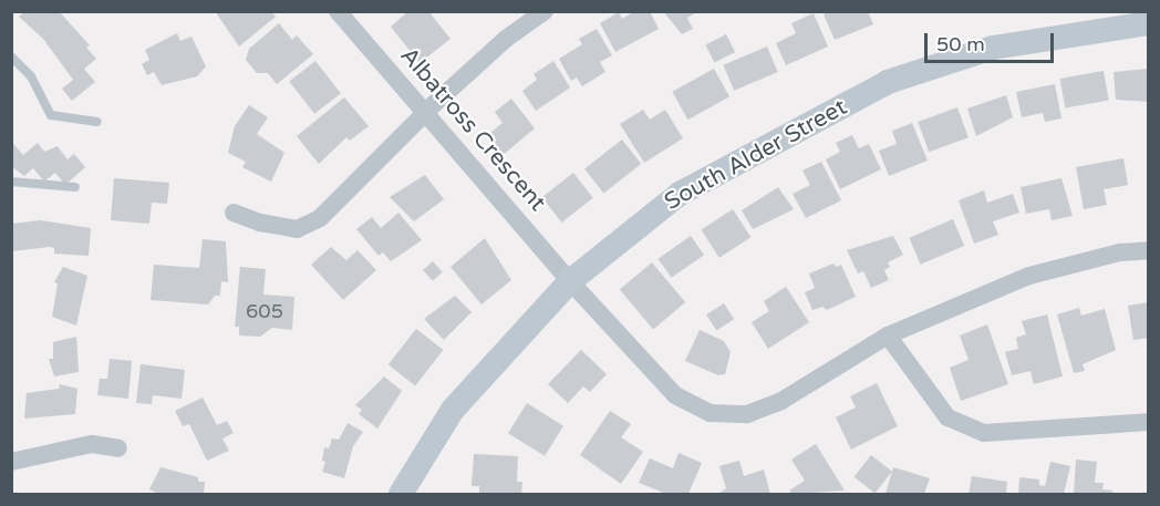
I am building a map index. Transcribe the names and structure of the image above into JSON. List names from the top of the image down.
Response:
{
  "streets": {
    "street": ["Albatross Crescent", "South Alder Street"]
  },
  "crossings": [
    ["Albatross Crescent", "South Alder Street"]
  ],
  "house_numbers": ["605"],
  "scale_bar": "50 m"
}
